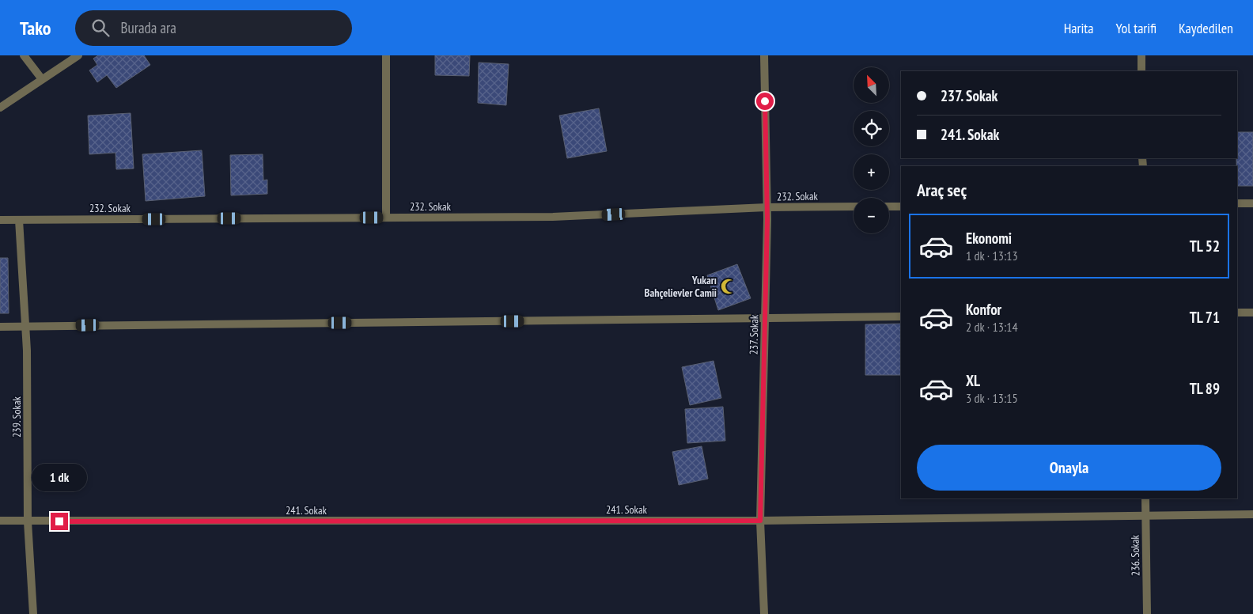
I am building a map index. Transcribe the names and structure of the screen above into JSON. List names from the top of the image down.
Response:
{
  "streets": {
    "street": [
      "232. Sokak",
      "237. Sokak",
      "239. Sokak",
      "241. Sokak",
      "236. Sokak"
    ]
  },
  "crossings": [
    ["232. Sokak", "237. Sokak"],
    ["232. Sokak", "239. Sokak"],
    ["237. Sokak", "241. Sokak"],
    ["239. Sokak", "241. Sokak"],
    ["241. Sokak", "236. Sokak"]
  ],
  "places": {
    "mosque": ["Yukarı Bahçelievler Camii"]
  },
  "north": "top left",
  "page": {
    "header": "Tako",
    "search": "Burada ara",
    "nav": ["Harita", "Yol tarifi", "Kaydedilen"],
    "map_buttons": ["+", "−"],
    "banner": ["237. Sokak", "241. Sokak"],
    "heading": "Araç seç",
    "list": [
      {
        "name": "Ekonomi",
        "note": "1 dk · 13:13",
        "value": "TL 52"
      },
      {
        "name": "Konfor",
        "note": "2 dk · 13:14",
        "value": "TL 71"
      },
      {
        "name": "XL",
        "note": "3 dk · 13:15",
        "value": "TL 89"
      }
    ],
    "buttons": "Onayla",
    "bubble": "1 dk"
  }
}
